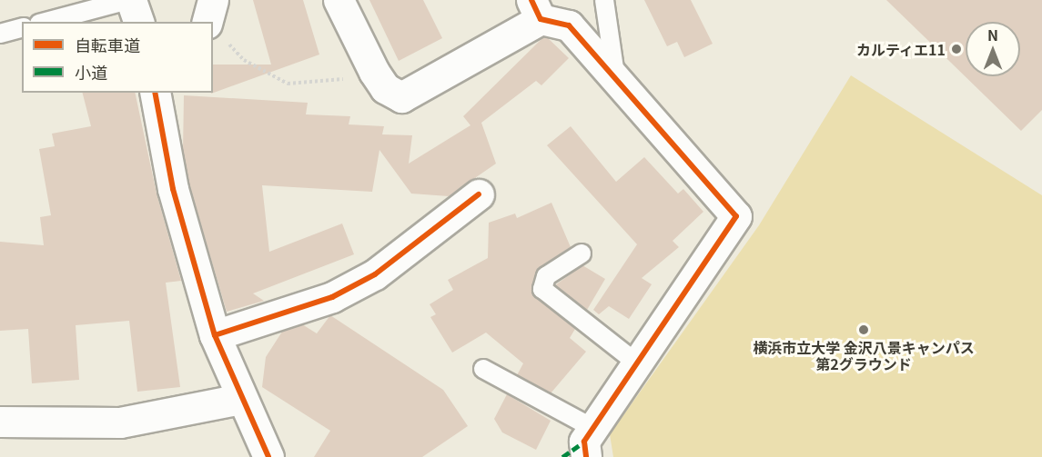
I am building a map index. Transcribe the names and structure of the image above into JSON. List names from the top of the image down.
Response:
{
  "places": ["カルティエ11", "横浜市立大学 金沢八景キャンパス 第2グラウンド"],
  "legend": ["自転車道", "小道"],
  "north": "top"
}
